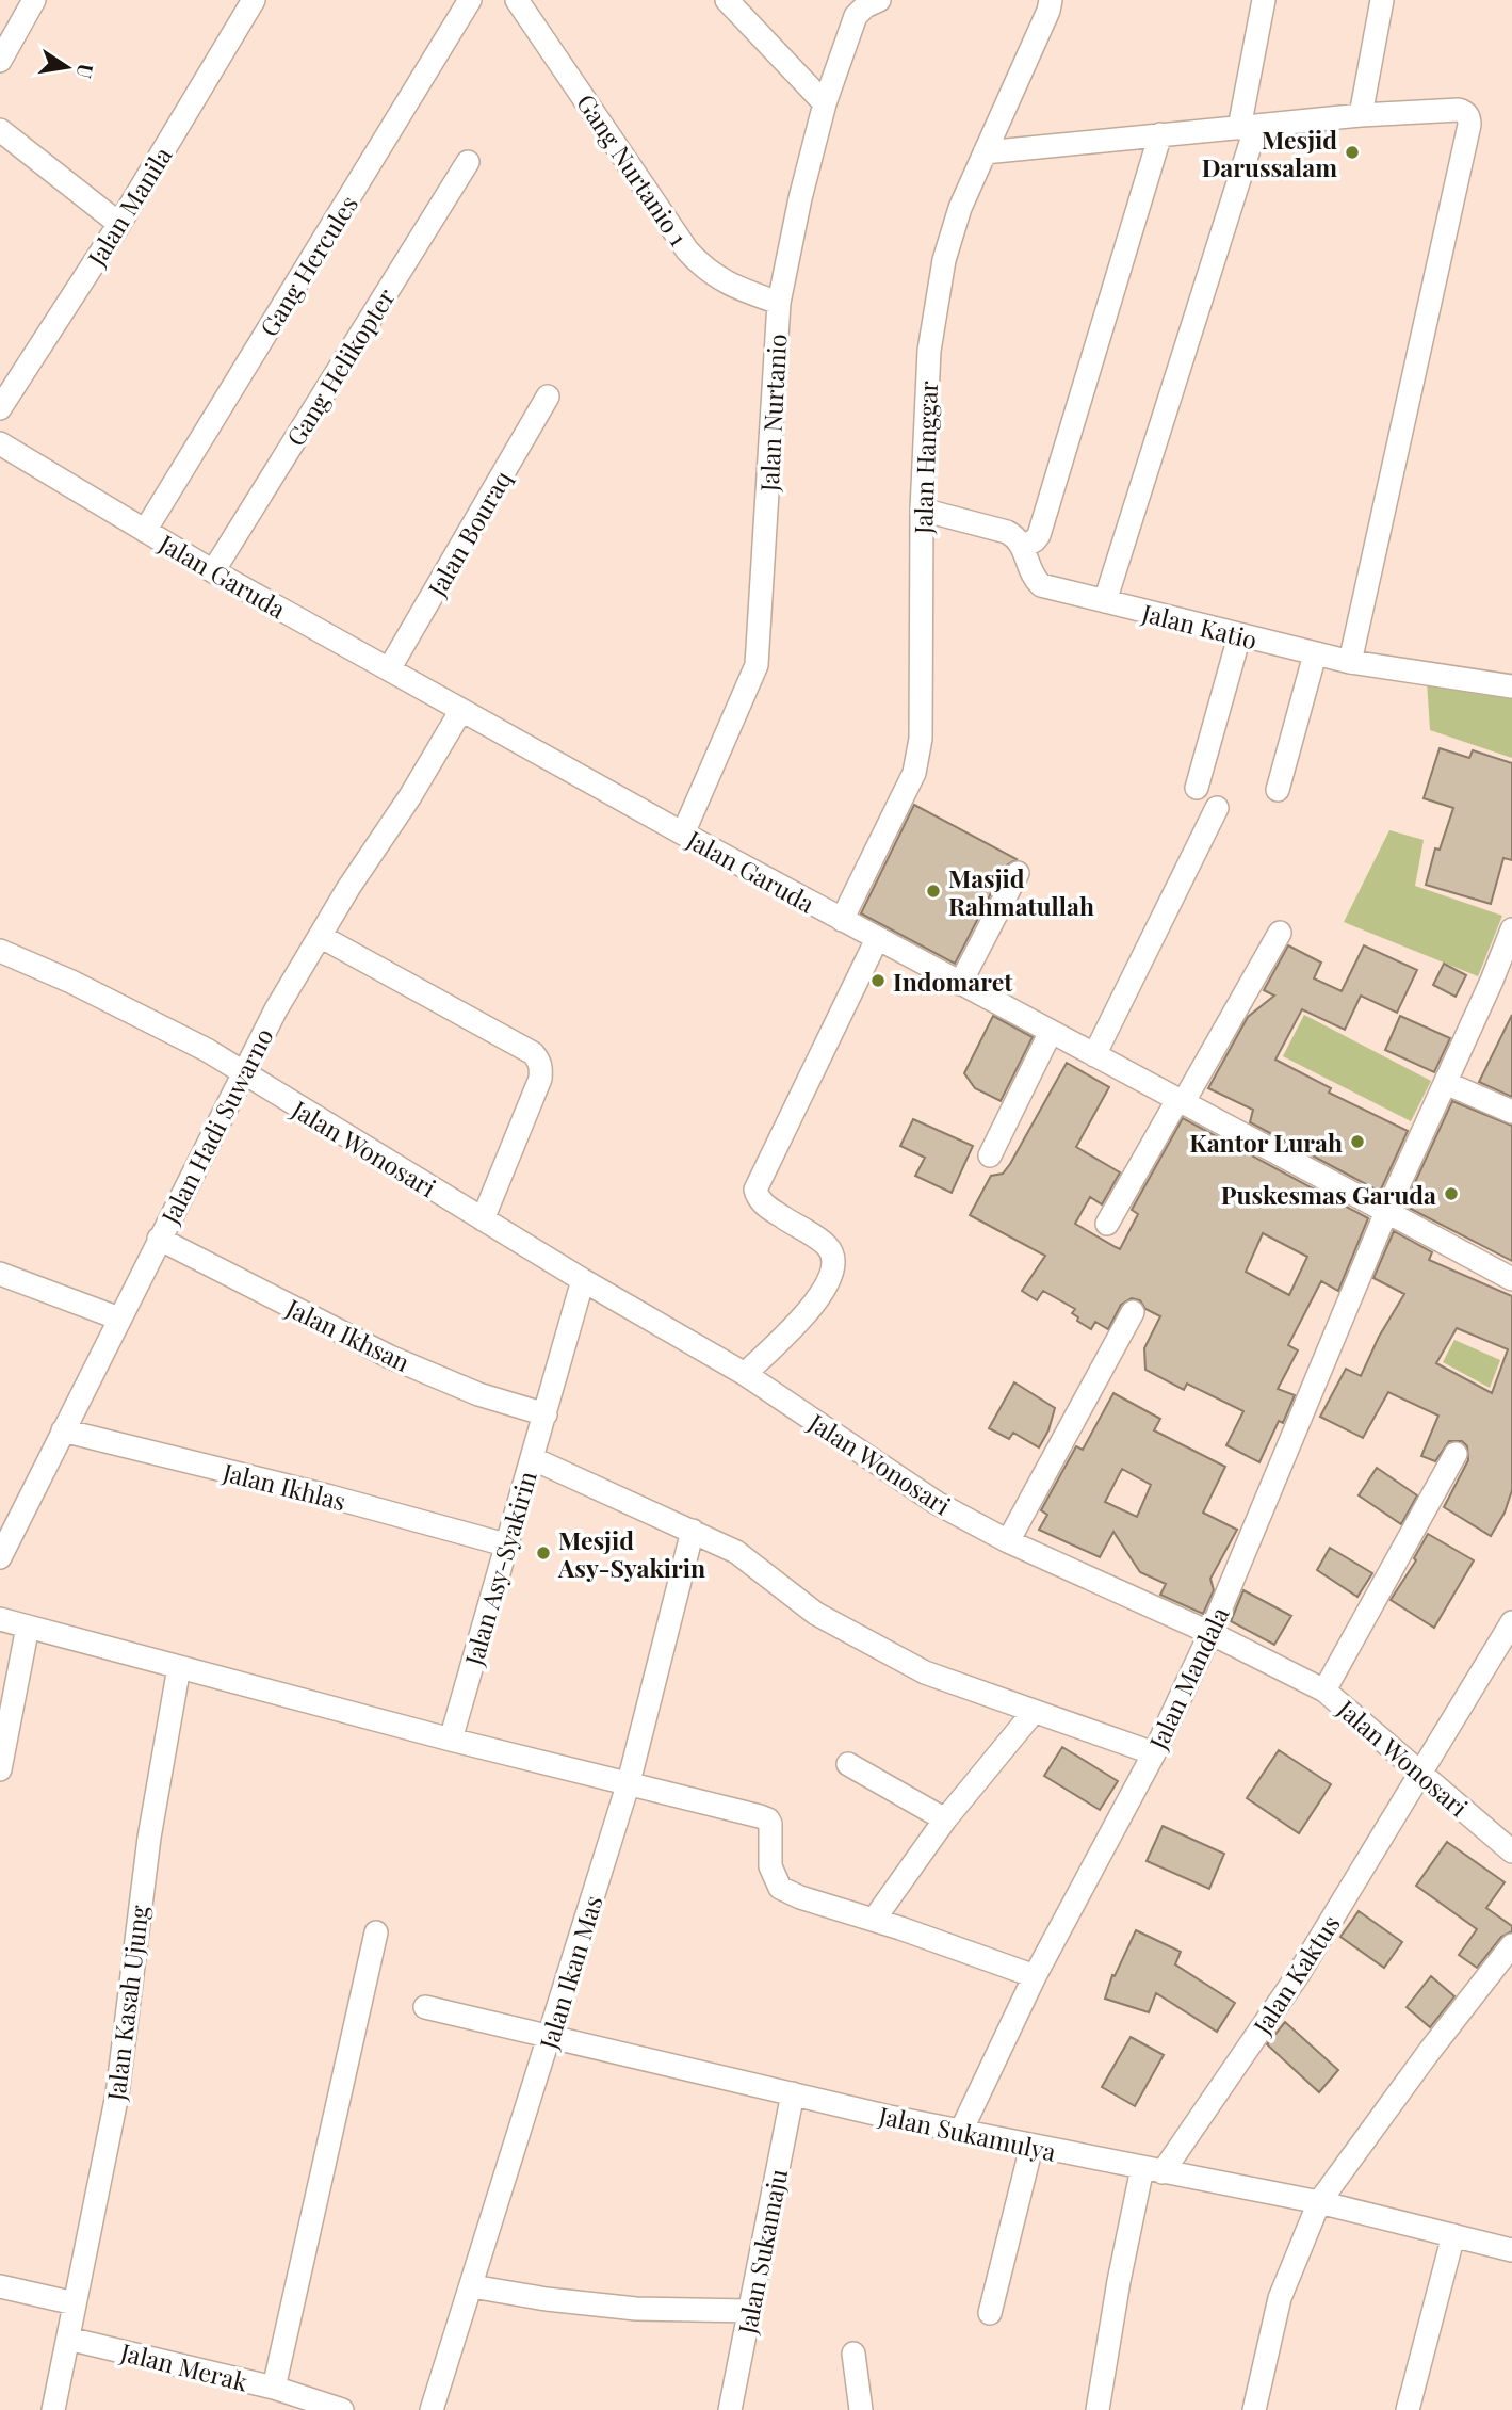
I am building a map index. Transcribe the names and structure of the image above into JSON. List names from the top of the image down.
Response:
{
  "streets": {
    "street": [
      "Gang Nurtanio 1",
      "Jalan Manila",
      "Gang Hercules",
      "Gang Helikopter",
      "Jalan Nurtanio",
      "Jalan Hanggar",
      "Jalan Bouraq",
      "Jalan Garuda",
      "Jalan Katio",
      "Jalan Hadi Suwarno",
      "Jalan Wonosari",
      "Jalan Ikhsan",
      "Jalan Ikhlas",
      "Jalan Asy-Syakirin",
      "Jalan Mandala",
      "Jalan Ikan Mas",
      "Jalan Kaktus",
      "Jalan Kasah Ujung",
      "Jalan Sukamulya",
      "Jalan Sukamaju",
      "Jalan Merak"
    ]
  },
  "crossings": [
    ["Gang Nurtanio 1", "Jalan Nurtanio"],
    ["Gang Hercules", "Jalan Garuda"],
    ["Gang Helikopter", "Jalan Garuda"],
    ["Jalan Nurtanio", "Jalan Garuda"],
    ["Jalan Hanggar", "Jalan Garuda"],
    ["Jalan Bouraq", "Jalan Garuda"],
    ["Jalan Garuda", "Jalan Hadi Suwarno"],
    ["Jalan Garuda", "Jalan Mandala"],
    ["Jalan Hadi Suwarno", "Jalan Wonosari"],
    ["Jalan Hadi Suwarno", "Jalan Ikhsan"],
    ["Jalan Hadi Suwarno", "Jalan Ikhlas"],
    ["Jalan Wonosari", "Jalan Mandala"],
    ["Jalan Wonosari", "Jalan Kaktus"],
    ["Jalan Ikhlas", "Jalan Asy-Syakirin"],
    ["Jalan Asy-Syakirin", "Jalan Mandala"],
    ["Jalan Asy-Syakirin", "Jalan Ikan Mas"],
    ["Jalan Mandala", "Jalan Sukamulya"],
    ["Jalan Ikan Mas", "Jalan Sukamulya"],
    ["Jalan Kaktus", "Jalan Sukamulya"],
    ["Jalan Kasah Ujung", "Jalan Merak"],
    ["Jalan Sukamulya", "Jalan Sukamaju"]
  ],
  "places": [
    "Mesjid Darussalam",
    "Masjid Rahmatullah",
    "Indomaret",
    "Kantor Lurah",
    "Puskesmas Garuda",
    "Mesjid Asy-Syakirin"
  ],
  "north": "right"
}
